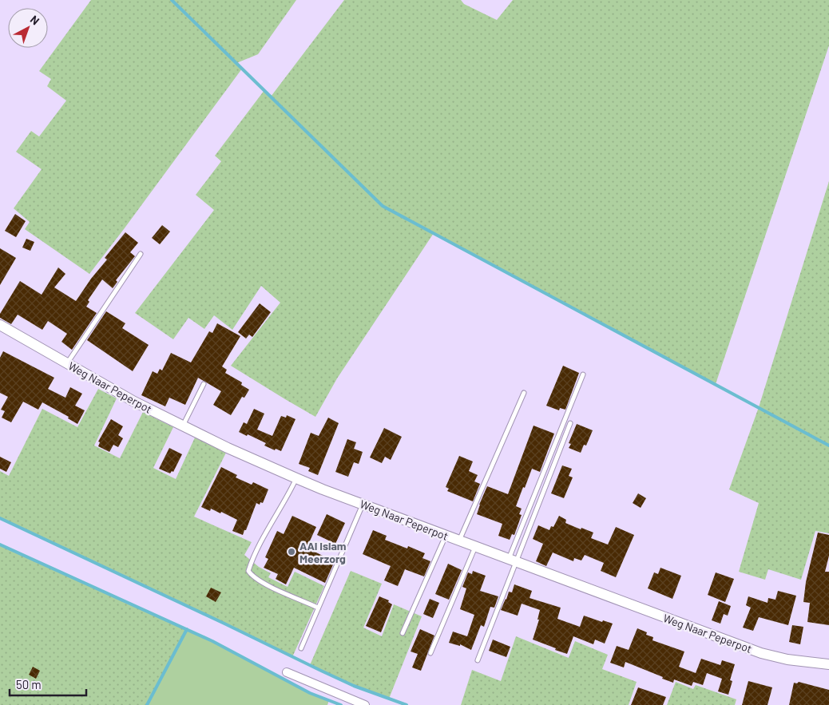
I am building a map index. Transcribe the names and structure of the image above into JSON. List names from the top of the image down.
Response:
{
  "streets": {
    "street": ["Weg Naar Peperpot"]
  },
  "places": ["AAI Islam Meerzorg"],
  "scale_bar": "50 m",
  "north": "top right"
}
